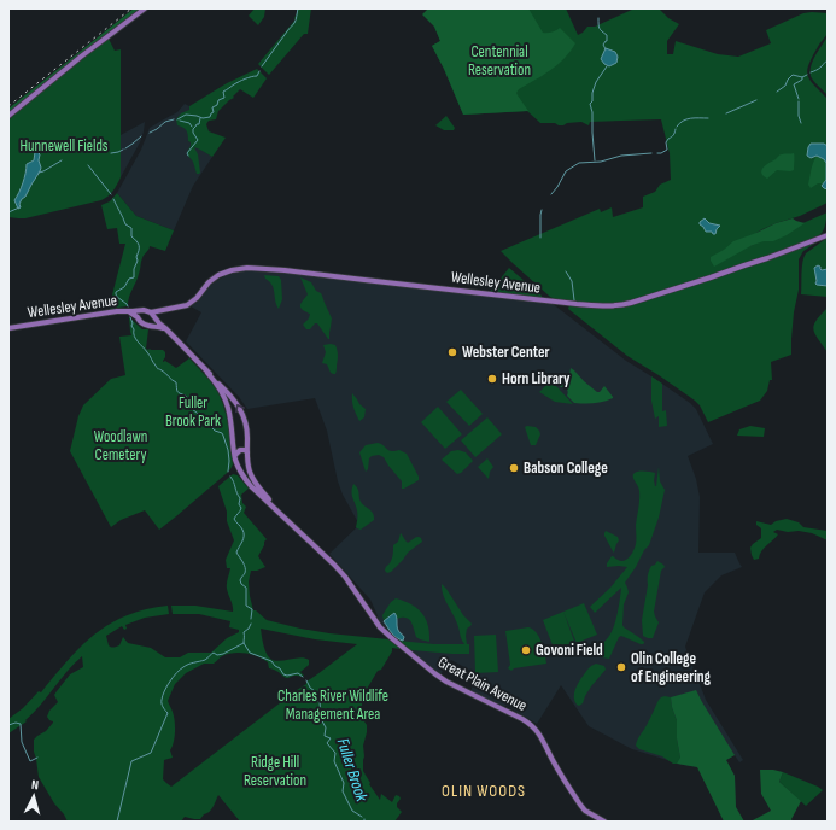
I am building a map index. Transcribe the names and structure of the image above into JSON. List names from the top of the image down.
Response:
{
  "streets": {
    "main road": ["Wellesley Avenue", "Great Plain Avenue"]
  },
  "crossings": [
    ["Wellesley Avenue", "Great Plain Avenue"]
  ],
  "districts": ["OLIN WOODS"],
  "water": ["Fuller Brook"],
  "parks": [
    "Centennial Reservation",
    "Hunnewell Fields",
    "Fuller Brook Park",
    "Woodlawn Cemetery",
    "Charles River Wildlife Management Area",
    "Ridge Hill Reservation"
  ],
  "places": [
    "Webster Center",
    "Horn Library",
    "Babson College",
    "Govoni Field",
    "Olin College of Engineering"
  ],
  "north": "top"
}
